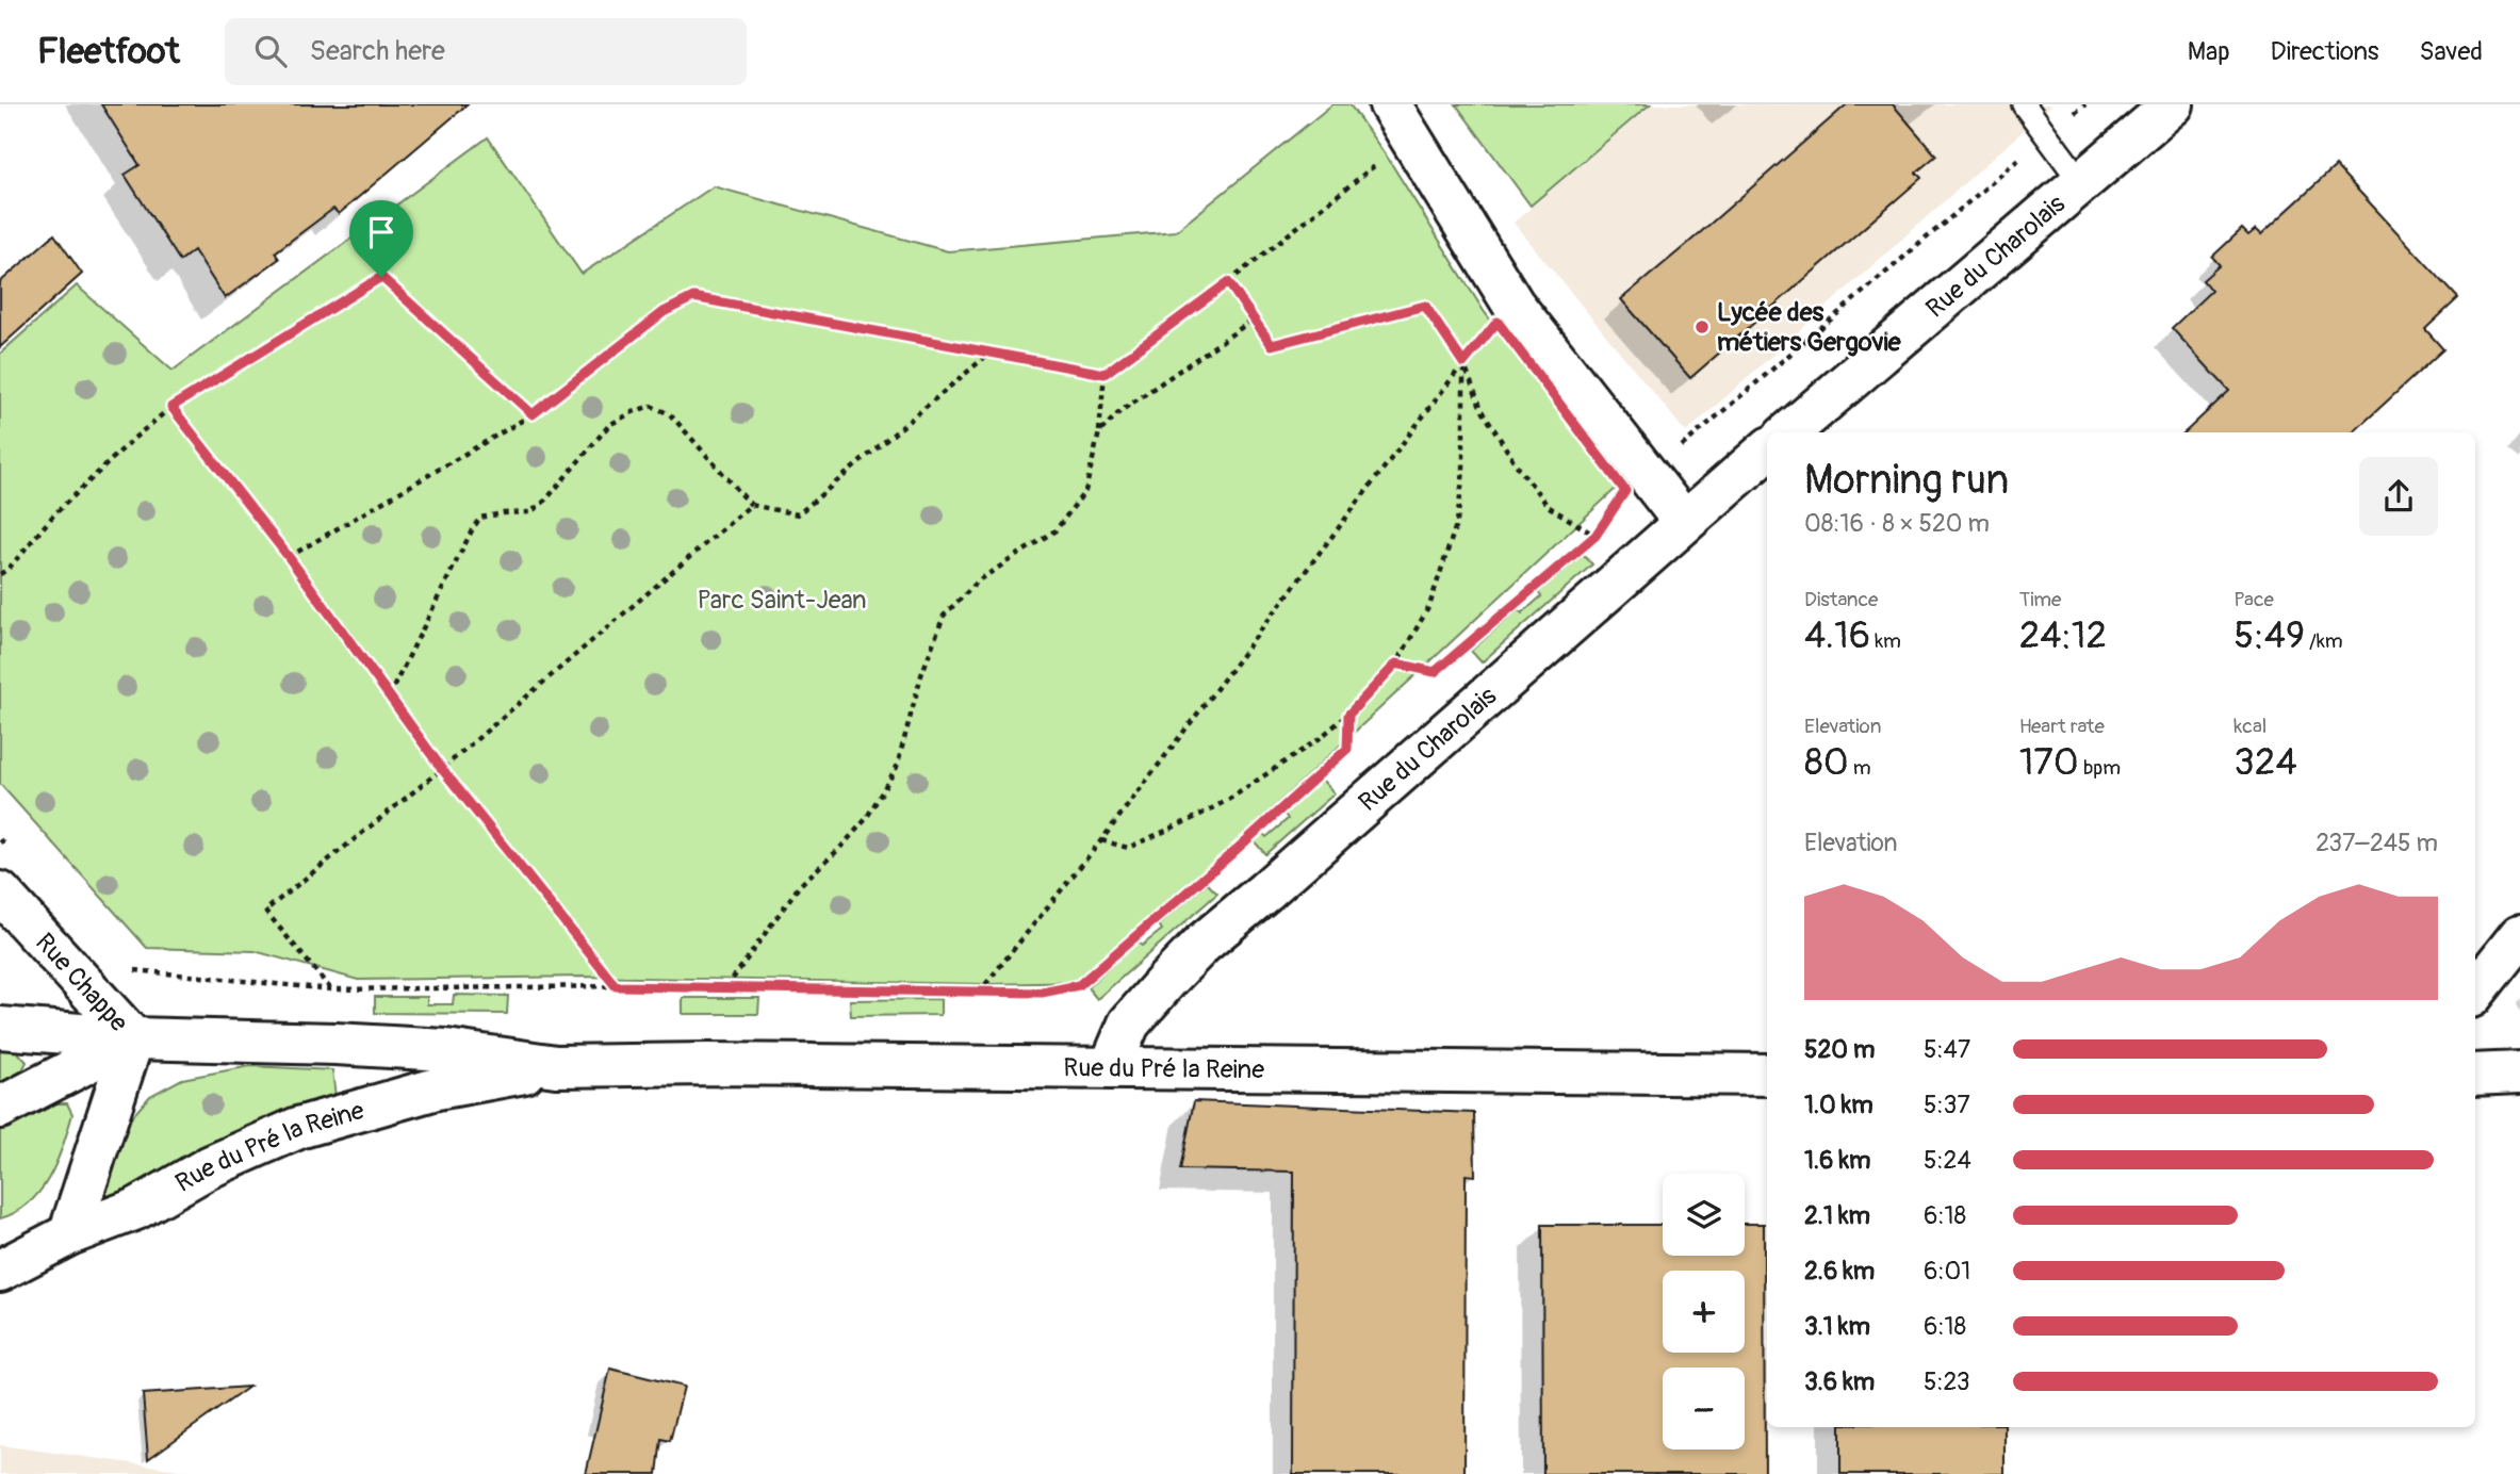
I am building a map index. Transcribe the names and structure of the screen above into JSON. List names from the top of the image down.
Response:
{
  "streets": {
    "street": ["Rue du Charolais", "Rue Chappe", "Rue du Pré la Reine"]
  },
  "crossings": [
    ["Rue du Charolais", "Rue du Pré la Reine"],
    ["Rue Chappe", "Rue du Pré la Reine"]
  ],
  "parks": ["Parc Saint-Jean"],
  "places": ["Lycée des métiers Gergovie"],
  "page": {
    "header": "Fleetfoot",
    "search": "Search here",
    "nav": ["Map", "Directions", "Saved"],
    "heading": ["Morning run", "08:16 · 8 × 520 m"],
    "stats": [
      ["Distance", "4.16 km"],
      ["Time", "24:12"],
      ["Pace", "5:49 /km"],
      ["Elevation", "80 m"],
      ["Heart rate", "170 bpm"],
      ["kcal", "324"]
    ],
    "chart": ["Elevation", "237–245 m"],
    "list": [
      {
        "name": "520 m",
        "note": "5:47"
      },
      {
        "name": "1.0 km",
        "note": "5:37"
      },
      {
        "name": "1.6 km",
        "note": "5:24"
      },
      {
        "name": "2.1 km",
        "note": "6:18"
      },
      {
        "name": "2.6 km",
        "note": "6:01"
      },
      {
        "name": "3.1 km",
        "note": "6:18"
      },
      {
        "name": "3.6 km",
        "note": "5:23"
      }
    ],
    "map_buttons": ["+", "−"]
  }
}
